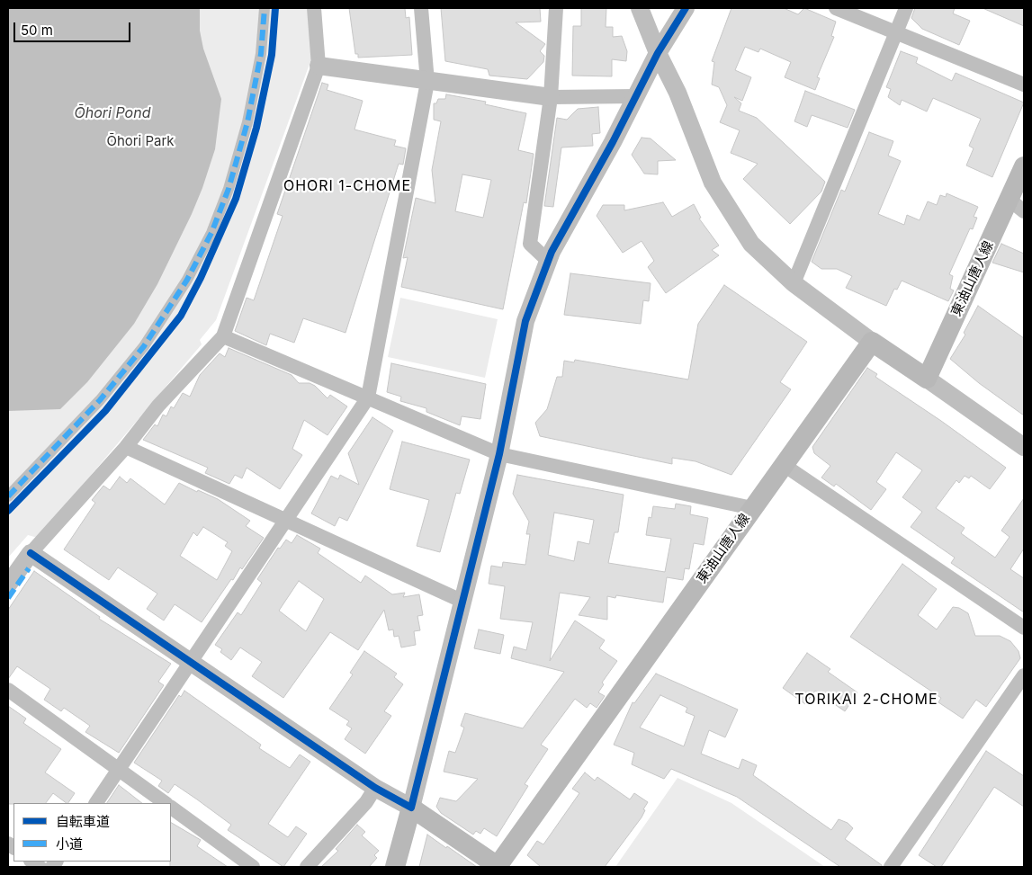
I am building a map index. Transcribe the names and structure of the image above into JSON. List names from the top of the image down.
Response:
{
  "streets": {
    "main road": ["東油山唐人線"]
  },
  "districts": ["OHORI 1-CHOME", "TORIKAI 2-CHOME"],
  "water": ["Ōhori Pond"],
  "parks": ["Ōhori Park"],
  "legend": ["自転車道", "小道"],
  "scale_bar": "50 m"
}
